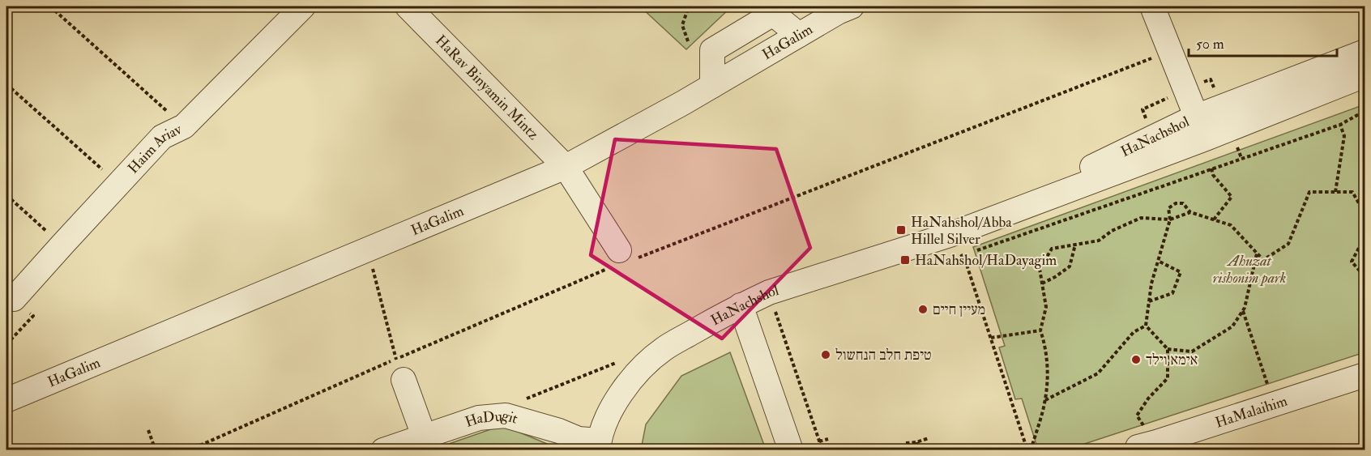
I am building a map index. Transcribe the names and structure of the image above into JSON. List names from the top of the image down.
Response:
{
  "streets": {
    "street": [
      "HaGalim",
      "HaRav Binyamin Mintz",
      "HaNachshol",
      "Haim Ariav",
      "HaMalaihim",
      "HaDugit"
    ]
  },
  "crossings": [
    ["HaGalim", "HaRav Binyamin Mintz"],
    ["HaNachshol", "HaDugit"]
  ],
  "parks": ["Ahuzat rishonim park"],
  "places": {
    "transit": ["HaNahshol/Abba Hillel Silver", "HaNahshol/HaDayagim"],
    "other": ["מעיין חיים", "טיפת חלב הנחשול", "אימא וילד"]
  },
  "scale_bar": "50 m"
}
